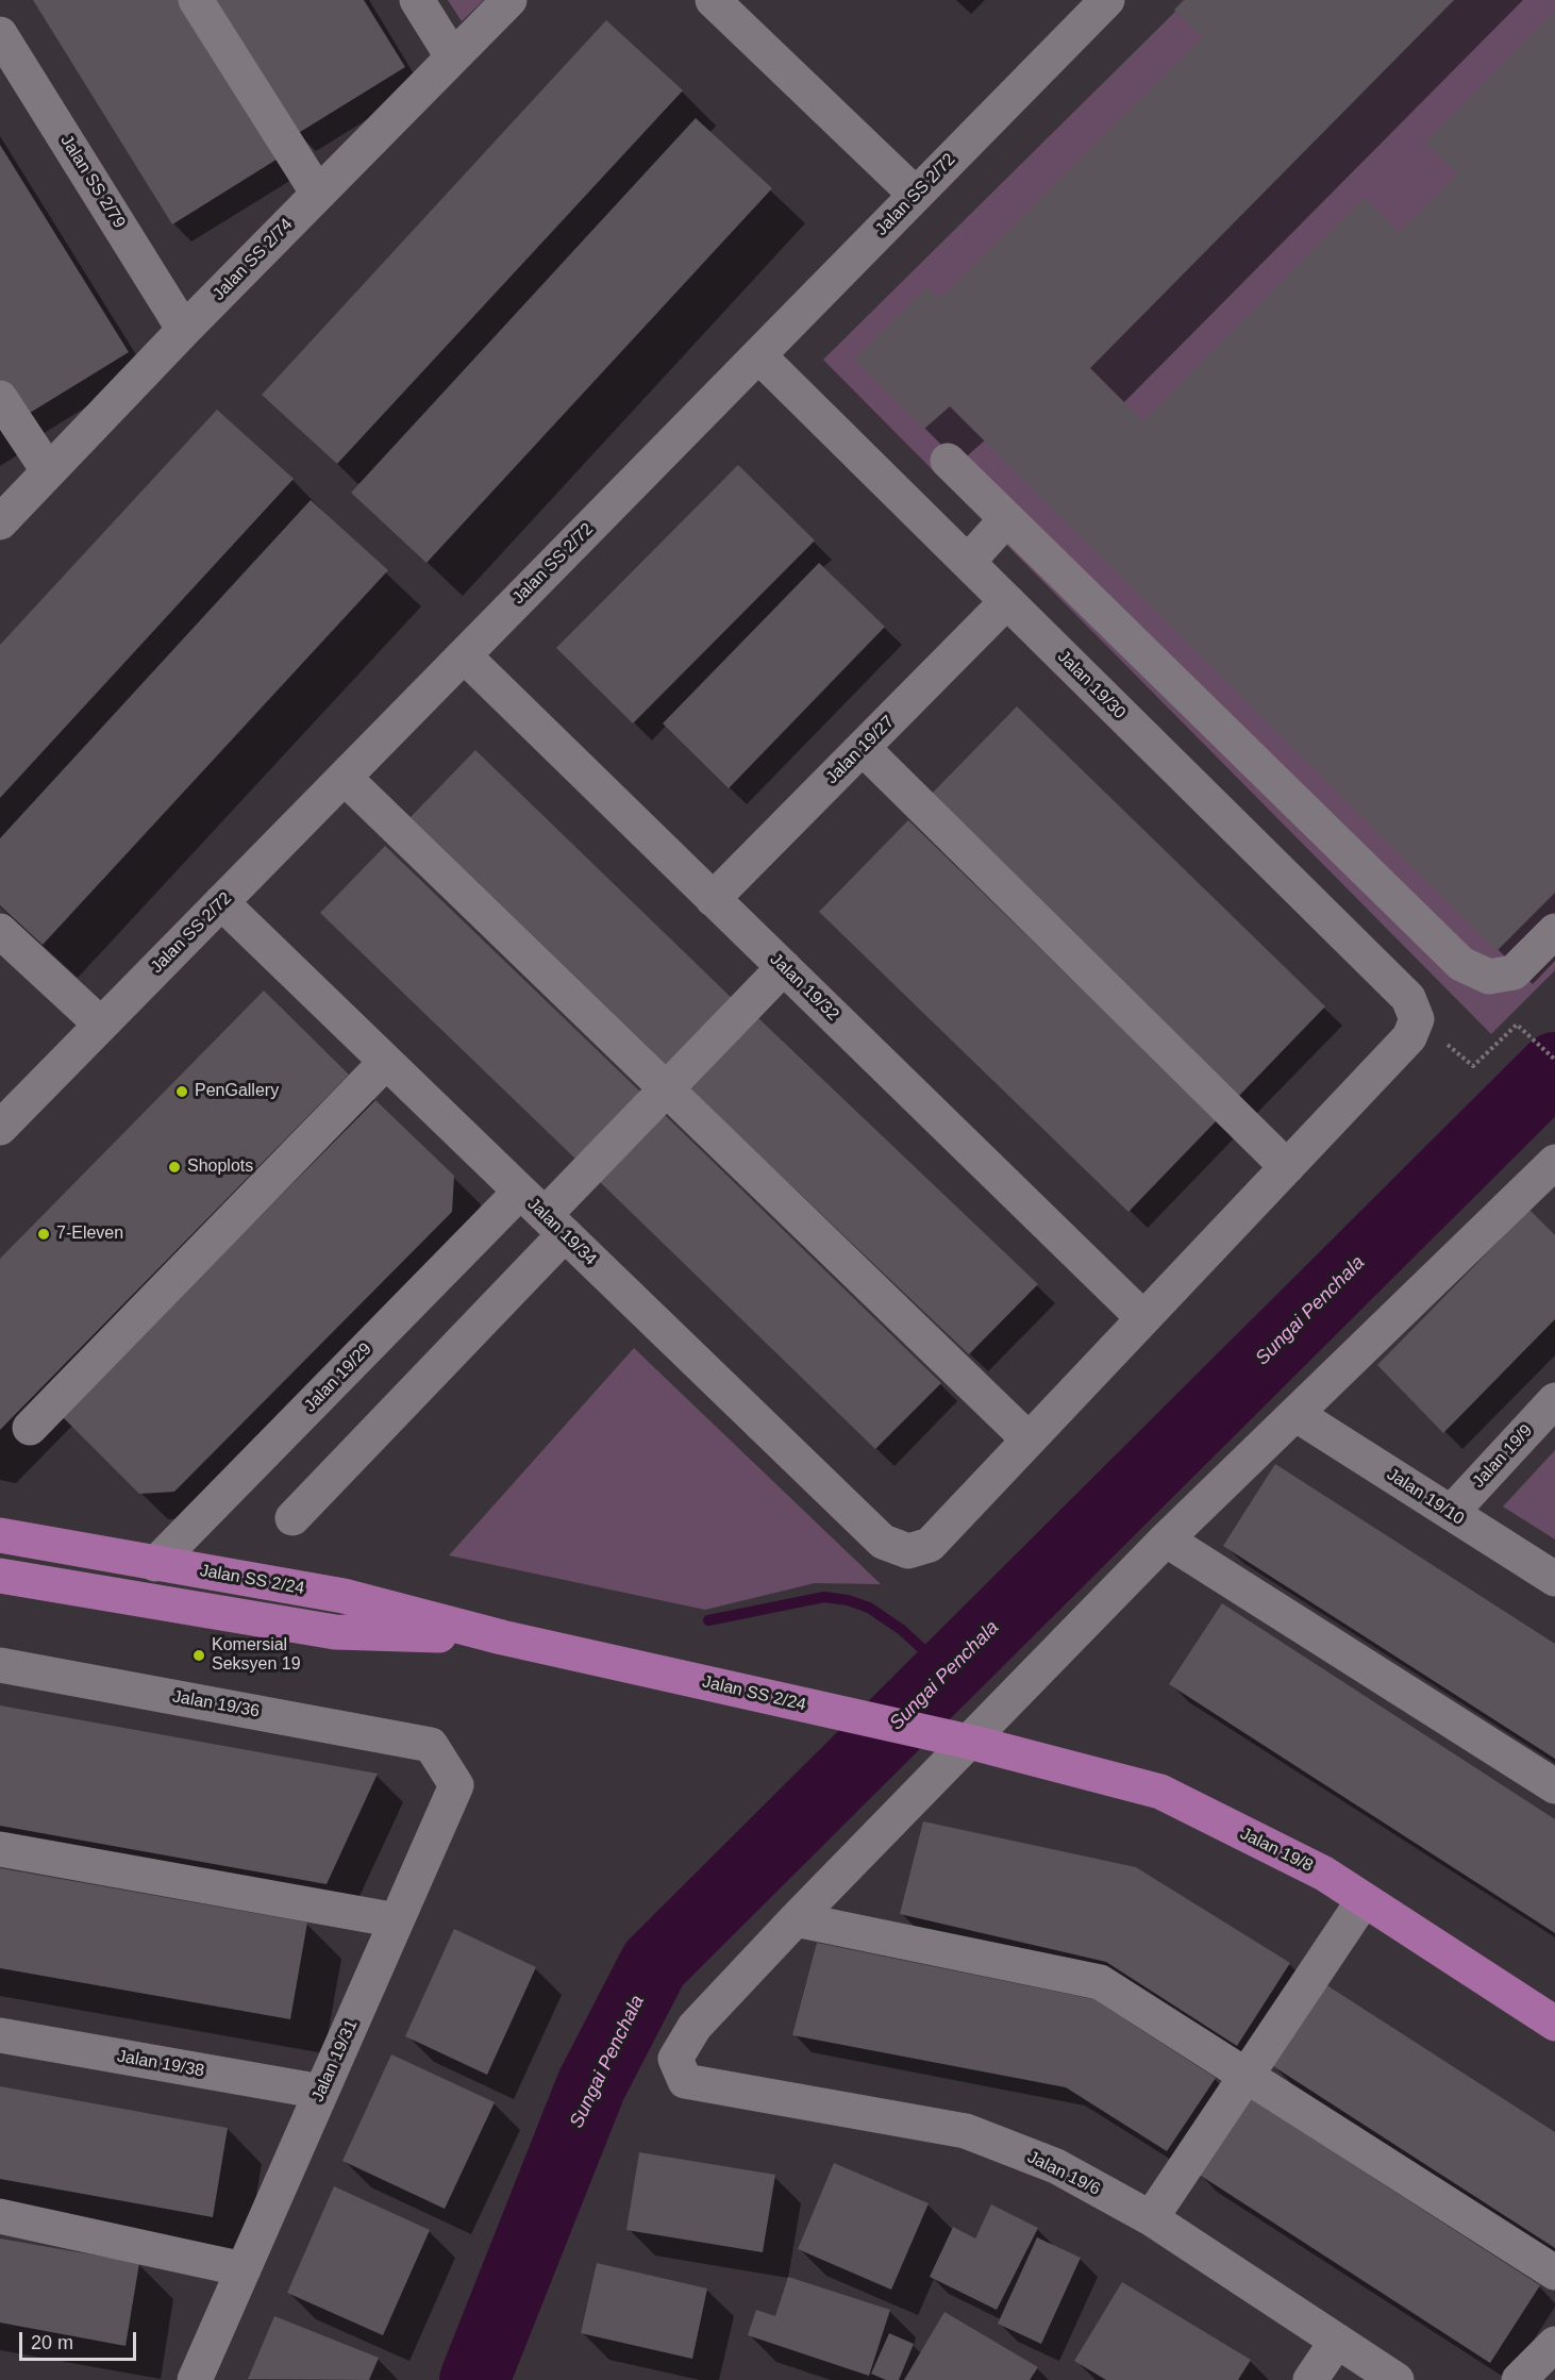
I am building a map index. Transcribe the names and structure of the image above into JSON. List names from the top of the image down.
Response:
{
  "streets": {
    "main road": ["Jalan SS 2/24", "Jalan 19/8"],
    "street": [
      "Jalan SS 2/79",
      "Jalan SS 2/72",
      "Jalan SS 2/74",
      "Jalan 19/30",
      "Jalan 19/27",
      "Jalan 19/32",
      "Jalan 19/34",
      "Jalan 19/29",
      "Jalan 19/9",
      "Jalan 19/10",
      "Jalan 19/36",
      "Jalan 19/31",
      "Jalan 19/38",
      "Jalan 19/6"
    ]
  },
  "crossings": [
    ["Jalan SS 2/79", "Jalan SS 2/74"],
    ["Jalan SS 2/72", "Jalan 19/30"],
    ["Jalan SS 2/72", "Jalan 19/32"],
    ["Jalan SS 2/72", "Jalan 19/34"],
    ["Jalan 19/30", "Jalan 19/27"],
    ["Jalan 19/27", "Jalan 19/32"],
    ["Jalan 19/34", "Jalan 19/29"],
    ["Jalan 19/29", "Jalan SS 2/24"],
    ["Jalan 19/9", "Jalan 19/10"],
    ["Jalan SS 2/24", "Jalan 19/8"],
    ["Jalan 19/36", "Jalan 19/31"],
    ["Jalan 19/31", "Jalan 19/38"]
  ],
  "water": ["Sungai Penchala"],
  "places": [
    "PenGallery",
    "Shoplots",
    "7-Eleven",
    "Komersial Seksyen 19"
  ],
  "scale_bar": "20 m"
}
